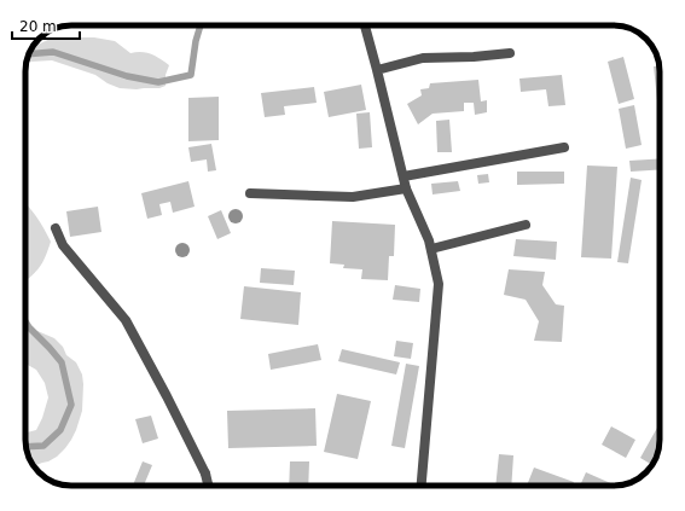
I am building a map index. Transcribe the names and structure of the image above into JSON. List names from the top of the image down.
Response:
{
  "scale_bar": "20 m"
}
